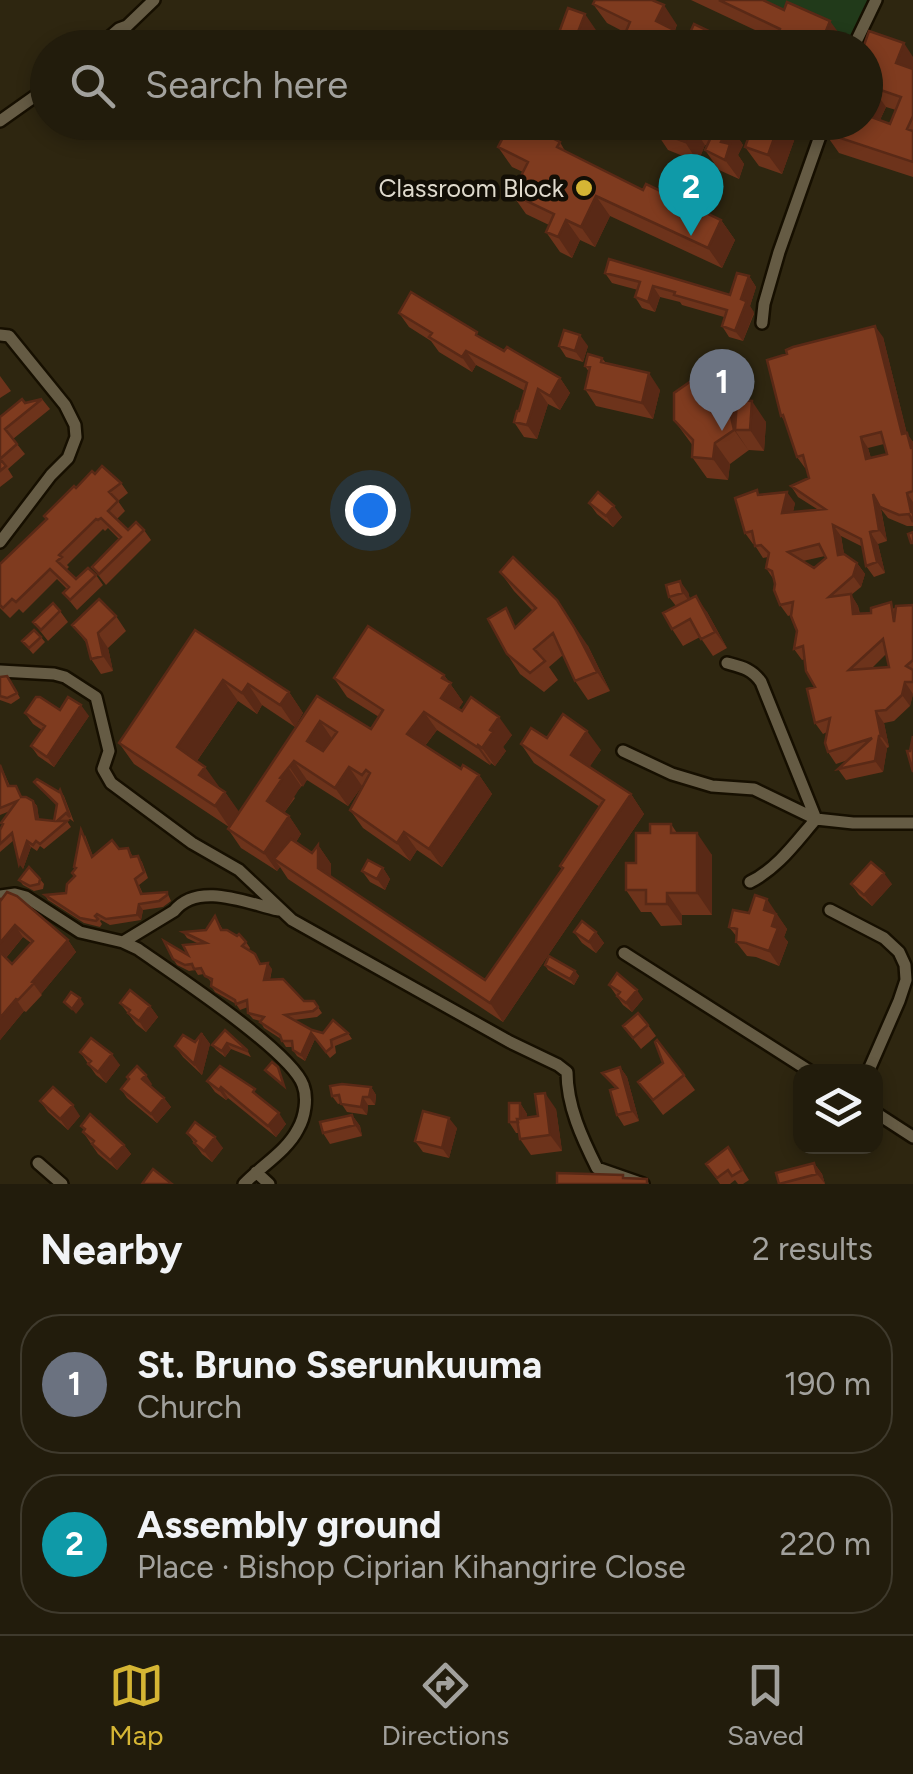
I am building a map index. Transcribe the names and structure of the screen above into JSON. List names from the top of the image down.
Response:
{
  "places": ["Classroom Block"],
  "page": {
    "search": "Search here",
    "pins": ["2", "1"],
    "heading": ["Nearby", "2 results"],
    "list": [
      {
        "mark": "1",
        "name": "St. Bruno Sserunkuuma",
        "note": "Church",
        "value": "190 m"
      },
      {
        "mark": "2",
        "name": "Assembly ground",
        "note": "Place · Bishop Ciprian Kihangrire Close",
        "value": "220 m"
      }
    ],
    "nav": ["Map", "Directions", "Saved"]
  }
}
